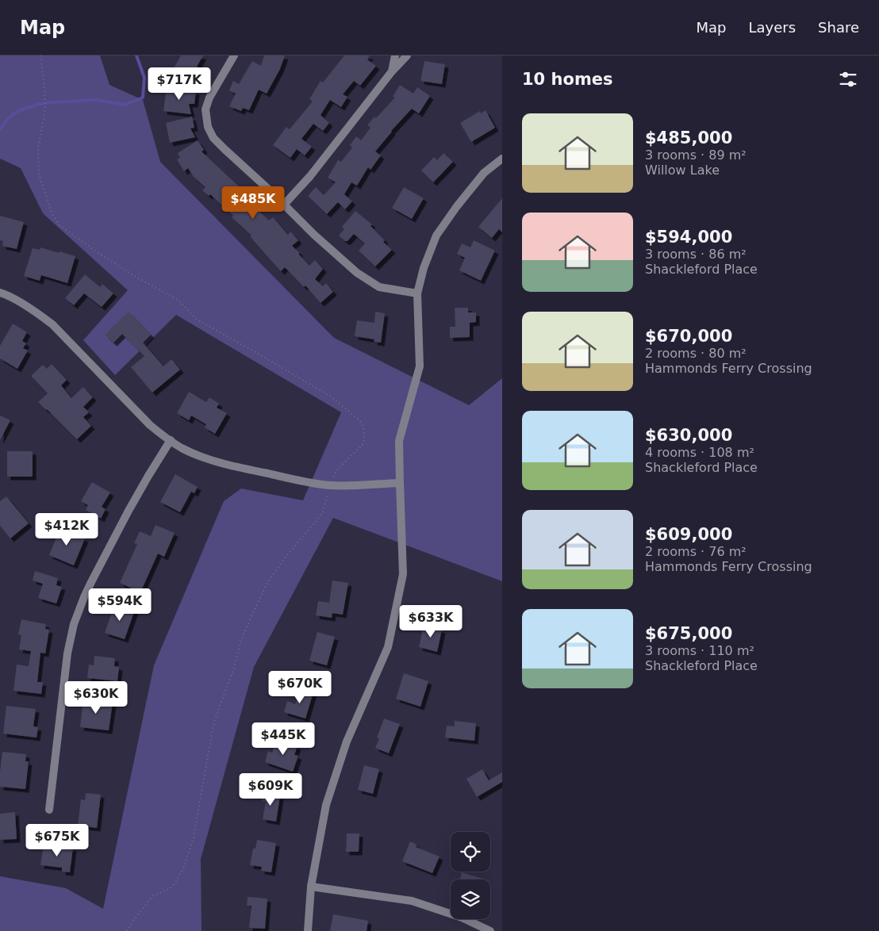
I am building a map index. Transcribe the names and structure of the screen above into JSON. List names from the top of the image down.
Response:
{
  "page": {
    "header": "Map",
    "nav": ["Map", "Layers", "Share"],
    "heading": "10 homes",
    "price": [
      "$717K",
      "$485K",
      "$412K",
      "$594K",
      "$633K",
      "$670K",
      "$630K",
      "$445K",
      "$609K",
      "$675K"
    ],
    "list": [
      {
        "name": "$485,000",
        "note": "3 rooms · 89 m² · Willow Lake"
      },
      {
        "name": "$594,000",
        "note": "3 rooms · 86 m² · Shackleford Place"
      },
      {
        "name": "$670,000",
        "note": "2 rooms · 80 m² · Hammonds Ferry Crossing"
      },
      {
        "name": "$630,000",
        "note": "4 rooms · 108 m² · Shackleford Place"
      },
      {
        "name": "$609,000",
        "note": "2 rooms · 76 m² · Hammonds Ferry Crossing"
      },
      {
        "name": "$675,000",
        "note": "3 rooms · 110 m² · Shackleford Place"
      }
    ]
  }
}
